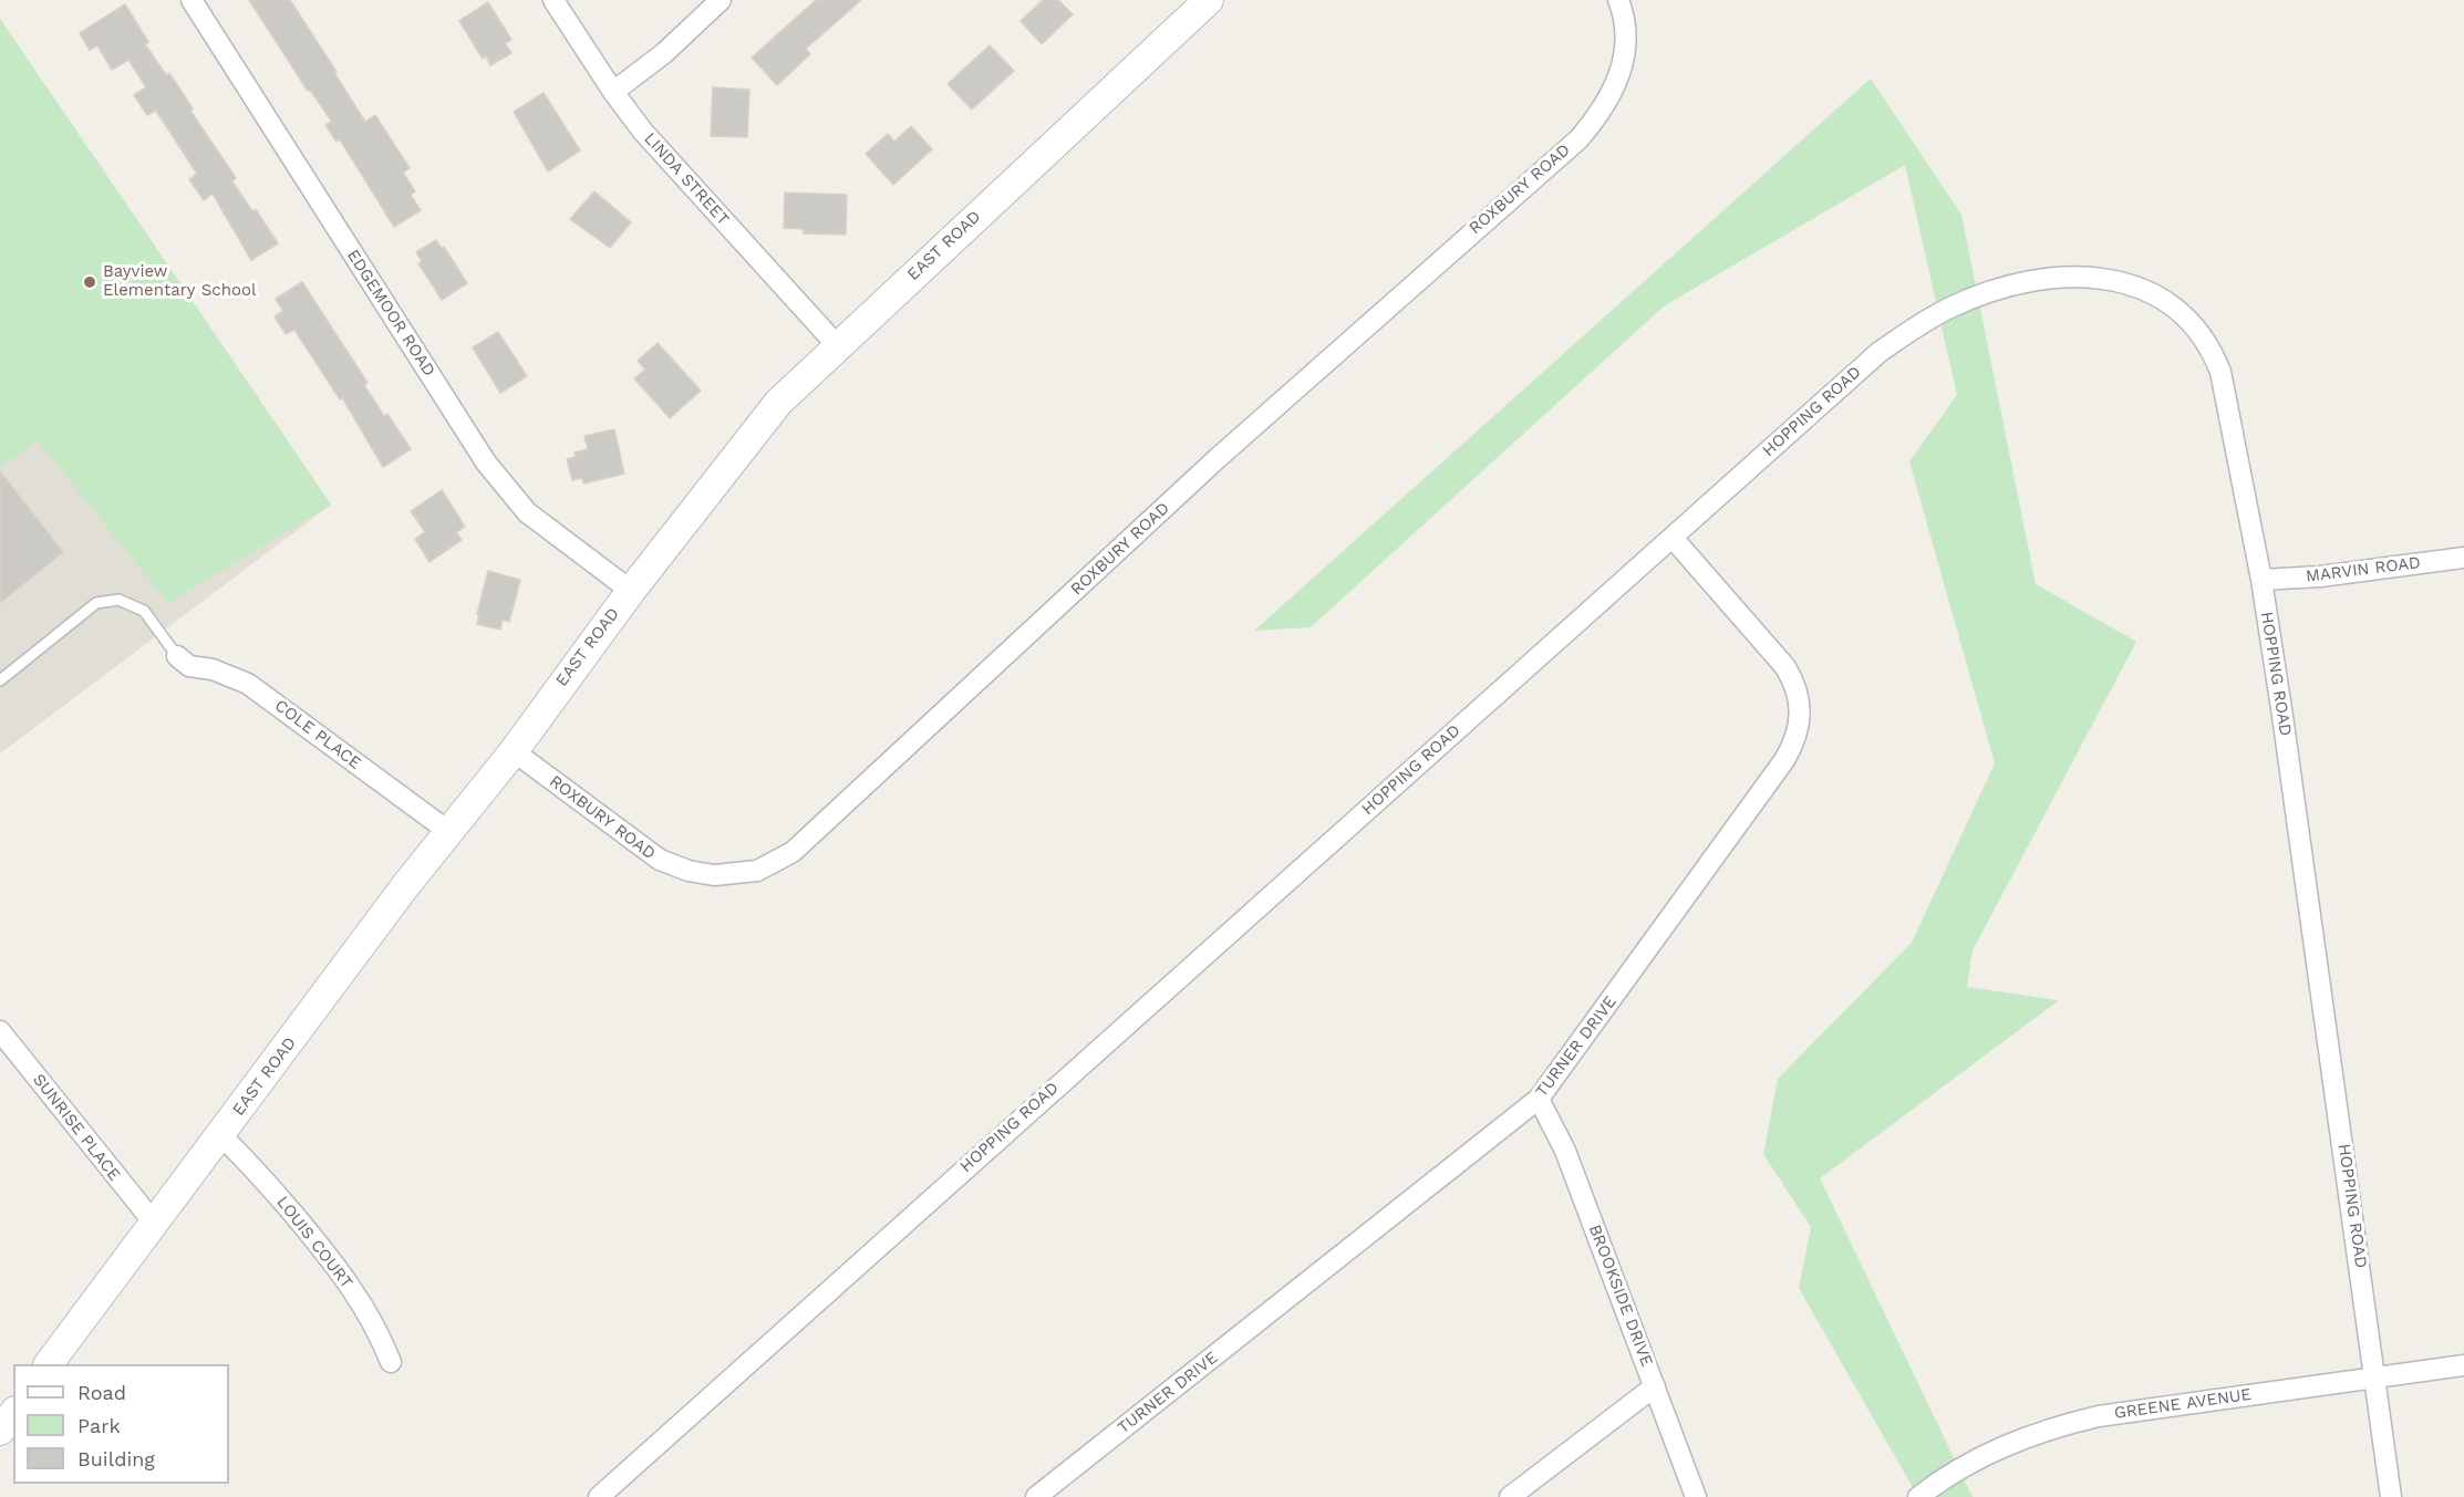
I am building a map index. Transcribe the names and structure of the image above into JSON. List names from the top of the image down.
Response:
{
  "streets": {
    "street": [
      "LINDA STREET",
      "ROXBURY ROAD",
      "EAST ROAD",
      "EDGEMOOR ROAD",
      "HOPPING ROAD",
      "MARVIN ROAD",
      "COLE PLACE",
      "TURNER DRIVE",
      "SUNRISE PLACE",
      "LOUIS COURT",
      "BROOKSIDE DRIVE",
      "GREENE AVENUE"
    ]
  },
  "crossings": [
    ["LINDA STREET", "EAST ROAD"],
    ["ROXBURY ROAD", "EAST ROAD"],
    ["EAST ROAD", "EDGEMOOR ROAD"],
    ["EAST ROAD", "COLE PLACE"],
    ["EAST ROAD", "SUNRISE PLACE"],
    ["EAST ROAD", "LOUIS COURT"],
    ["HOPPING ROAD", "MARVIN ROAD"],
    ["HOPPING ROAD", "TURNER DRIVE"],
    ["HOPPING ROAD", "GREENE AVENUE"],
    ["TURNER DRIVE", "BROOKSIDE DRIVE"]
  ],
  "places": ["Bayview Elementary School"],
  "legend": ["Road", "Park", "Building"]
}
